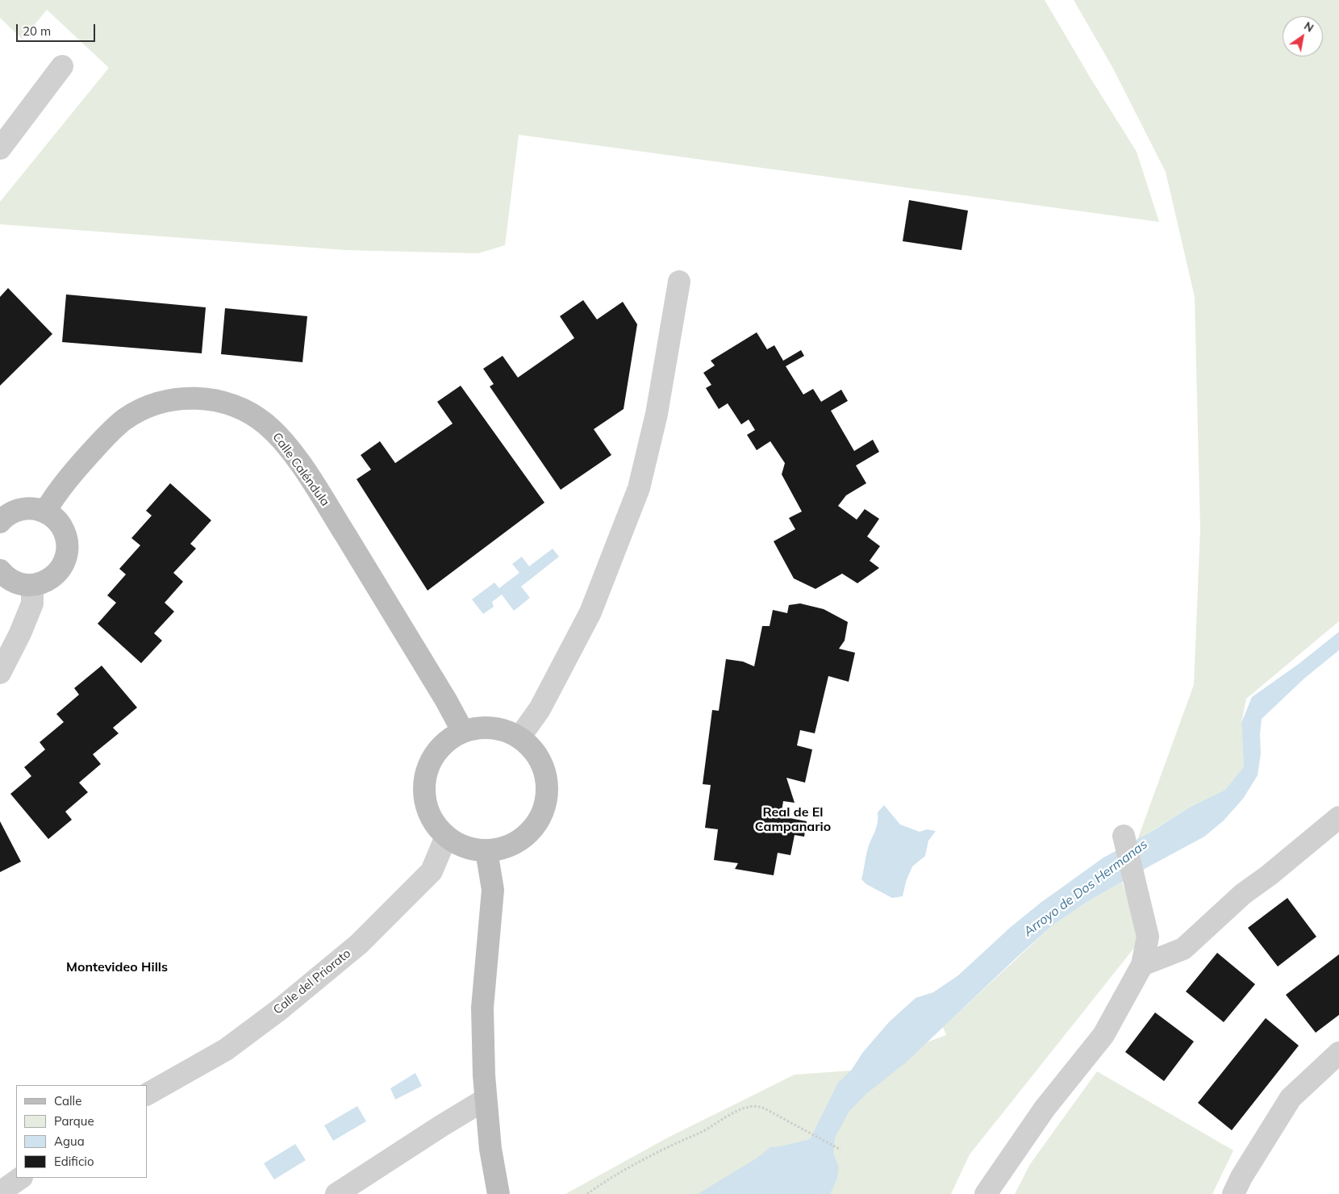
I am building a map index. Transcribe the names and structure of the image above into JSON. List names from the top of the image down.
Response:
{
  "streets": {
    "street": ["Calle Caléndula", "Calle del Priorato"]
  },
  "crossings": [
    ["Calle Caléndula", "Calle del Priorato"]
  ],
  "districts": ["Real de El Campanario", "Montevideo Hills"],
  "water": ["Arroyo de Dos Hermanas"],
  "legend": [
    "Calle",
    "Parque",
    "Agua",
    "Edificio"
  ],
  "scale_bar": "20 m",
  "north": "top right"
}
